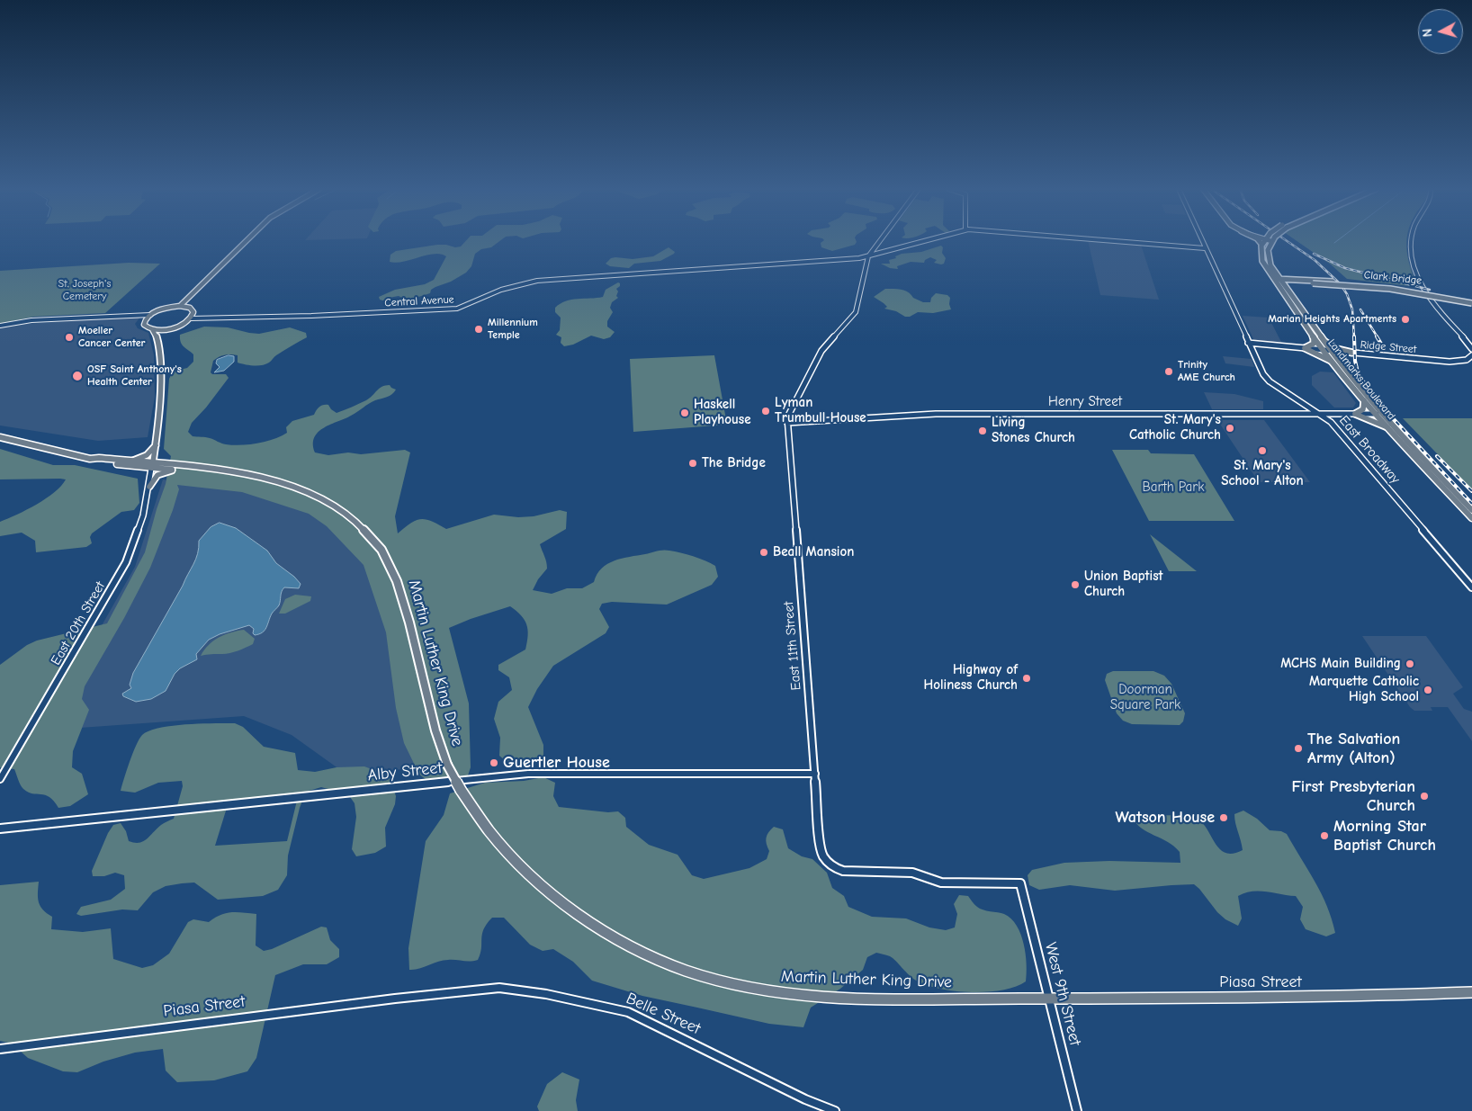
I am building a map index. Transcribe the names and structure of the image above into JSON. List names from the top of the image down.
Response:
{
  "streets": {
    "highway": [
      "Clark Bridge",
      "Landmarks Boulevard",
      "Martin Luther King Drive",
      "Piasa Street"
    ],
    "street": [
      "Central Avenue",
      "Ridge Street",
      "Henry Street",
      "East Broadway",
      "East 20th Street",
      "East 11th Street",
      "Alby Street",
      "West 9th Street",
      "Belle Street"
    ]
  },
  "crossings": [
    ["Central Avenue", "East Broadway"],
    ["Ridge Street", "Landmarks Boulevard"],
    ["Ridge Street", "East Broadway"],
    ["Landmarks Boulevard", "Henry Street"],
    ["Henry Street", "East Broadway"],
    ["Henry Street", "East 11th Street"],
    ["East 11th Street", "Alby Street"],
    ["East 11th Street", "West 9th Street"],
    ["Martin Luther King Drive", "Piasa Street"],
    ["Martin Luther King Drive", "West 9th Street"],
    ["Piasa Street", "West 9th Street"],
    ["Piasa Street", "Belle Street"]
  ],
  "parks": ["St. Joseph's Cemetery", "Barth Park", "Doorman Square Park"],
  "places": [
    "Marian Heights Apartments",
    "Millennium Temple",
    "Moeller Cancer Center",
    "Trinity AME Church",
    "OSF Saint Anthony's Health Center",
    "Lyman Trumbull House",
    "Haskell Playhouse",
    "St. Mary's Catholic Church",
    "Living Stones Church",
    "St. Mary's School - Alton",
    "The Bridge",
    "Beall Mansion",
    "Union Baptist Church",
    "MCHS Main Building",
    "Highway of Holiness Church",
    "Marquette Catholic High School",
    "The Salvation Army (Alton)",
    "Guertler House",
    "First Presbyterian Church",
    "Watson House",
    "Morning Star Baptist Church"
  ],
  "north": "left"
}
